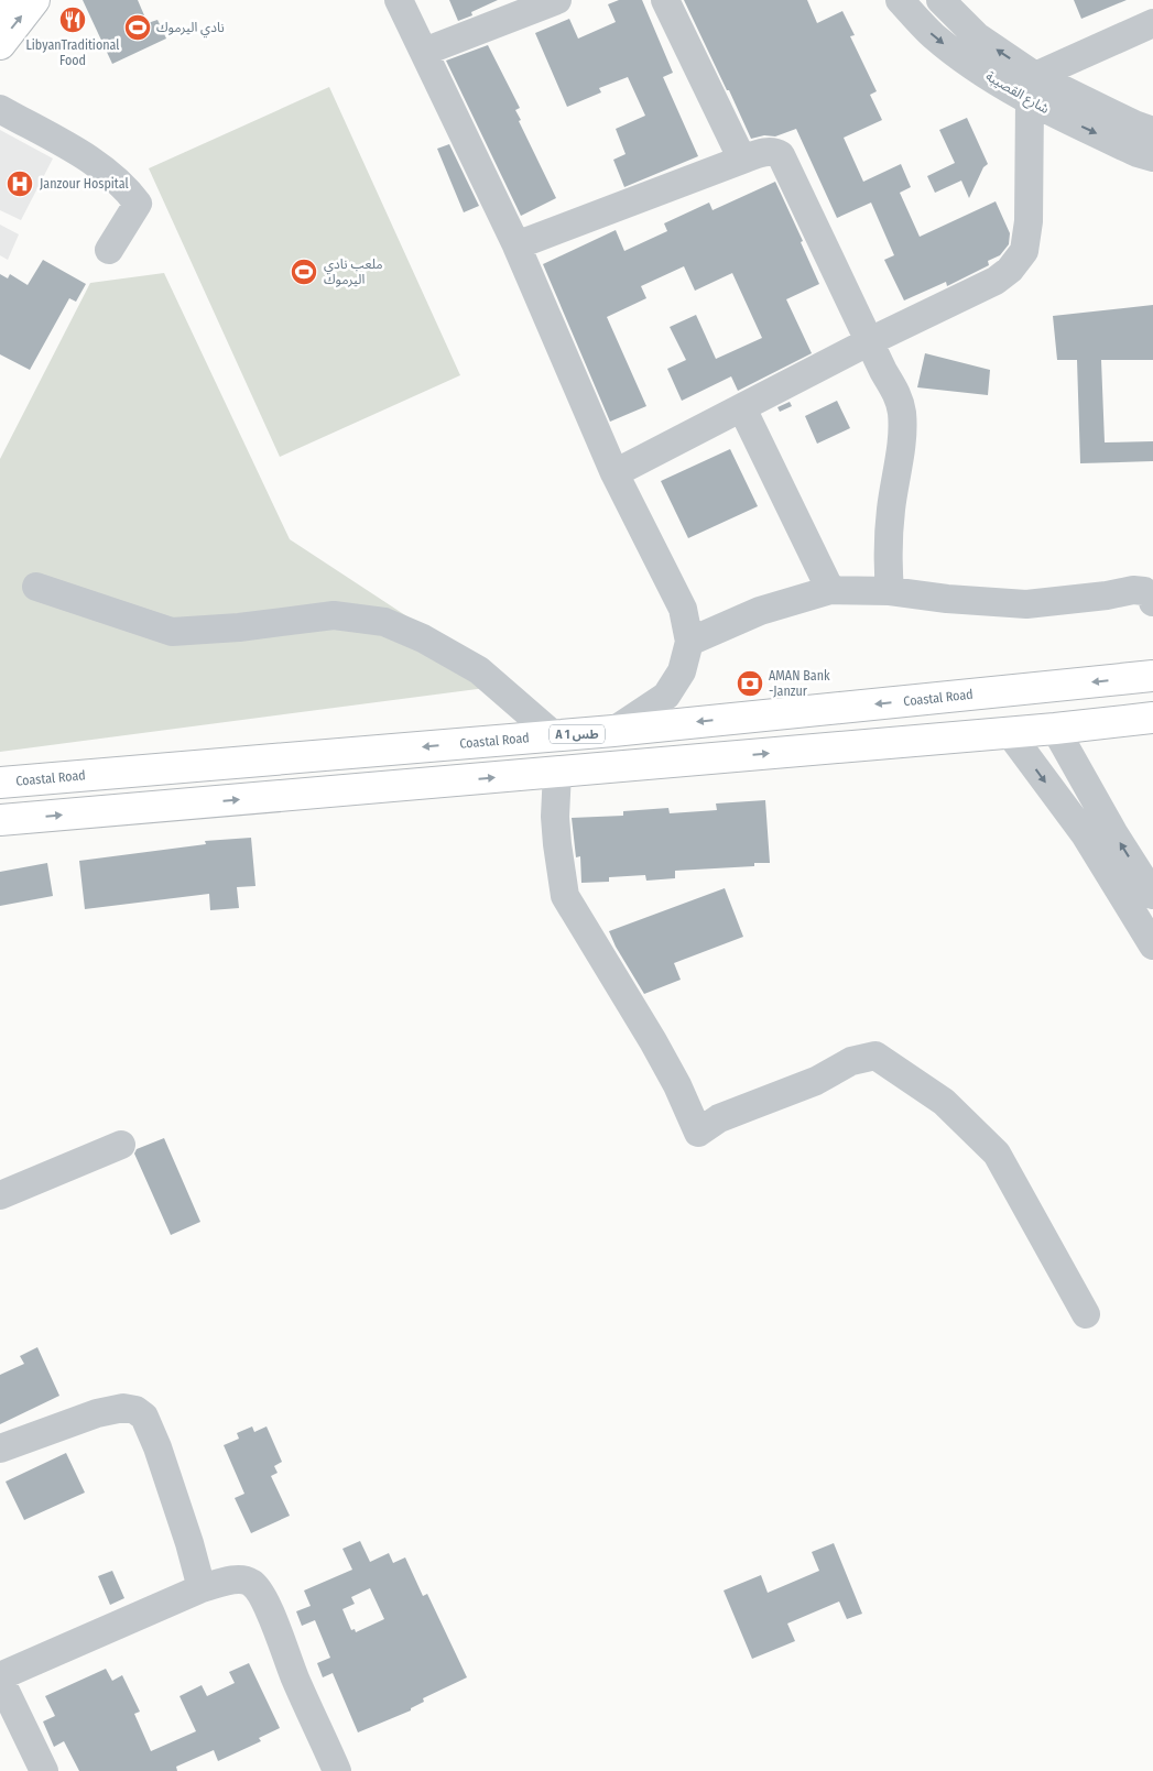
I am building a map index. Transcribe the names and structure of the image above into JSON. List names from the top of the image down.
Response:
{
  "streets": {
    "main road": ["Coastal Road", "A 1 طس"],
    "street": ["شارع القصيبة"]
  },
  "places": {
    "restaurant": ["LibyanTraditional Food"],
    "sports": ["نادي اليرموك", "ملعب نادي اليرموك"],
    "hospital": ["Janzour Hospital"],
    "bank": ["AMAN Bank -Janzur"]
  }
}
